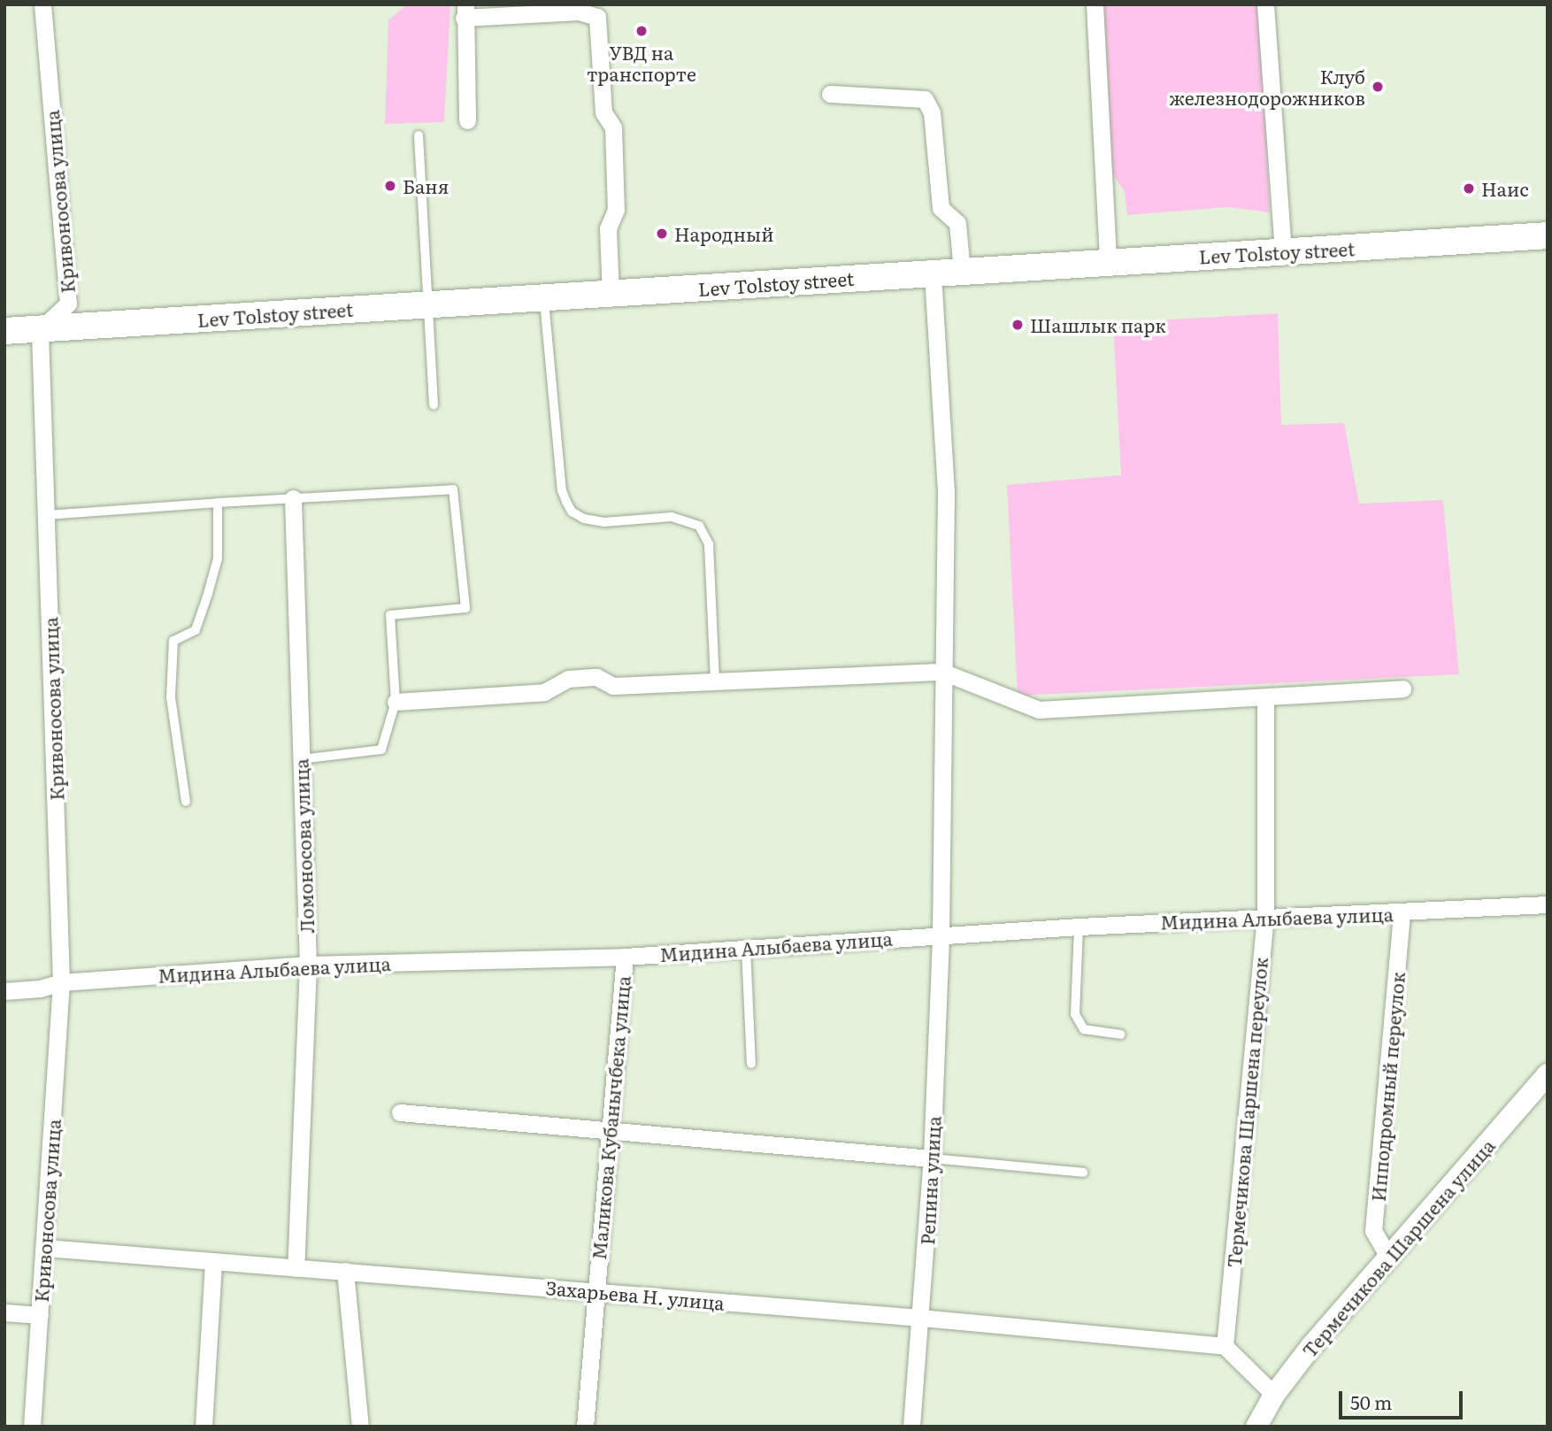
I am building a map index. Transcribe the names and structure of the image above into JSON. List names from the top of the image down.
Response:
{
  "streets": {
    "main road": ["Lev Tolstoy street"],
    "street": [
      "Кривоносова улица",
      "Ломоносова улица",
      "Мидина Алыбаева улица",
      "Ипподромный переулок",
      "Термечикова Шаршена переулок",
      "Маликова Кубанычбека улица",
      "Репина улица",
      "Термечикова Шаршена улица",
      "Захарьева Н. улица"
    ]
  },
  "crossings": [
    ["Кривоносова улица", "Lev Tolstoy street"],
    ["Кривоносова улица", "Мидина Алыбаева улица"],
    ["Кривоносова улица", "Захарьева Н. улица"],
    ["Lev Tolstoy street", "Репина улица"],
    ["Ломоносова улица", "Мидина Алыбаева улица"],
    ["Ломоносова улица", "Захарьева Н. улица"],
    ["Мидина Алыбаева улица", "Ипподромный переулок"],
    ["Мидина Алыбаева улица", "Термечикова Шаршена переулок"],
    ["Мидина Алыбаева улица", "Маликова Кубанычбека улица"],
    ["Мидина Алыбаева улица", "Репина улица"],
    ["Ипподромный переулок", "Термечикова Шаршена улица"],
    ["Термечикова Шаршена переулок", "Захарьева Н. улица"],
    ["Маликова Кубанычбека улица", "Захарьева Н. улица"],
    ["Репина улица", "Захарьева Н. улица"]
  ],
  "places": [
    "УВД на транспорте",
    "Клуб железнодорожников",
    "Баня",
    "Наис",
    "Народный",
    "Шашлык парк"
  ],
  "scale_bar": "50 m"
}
